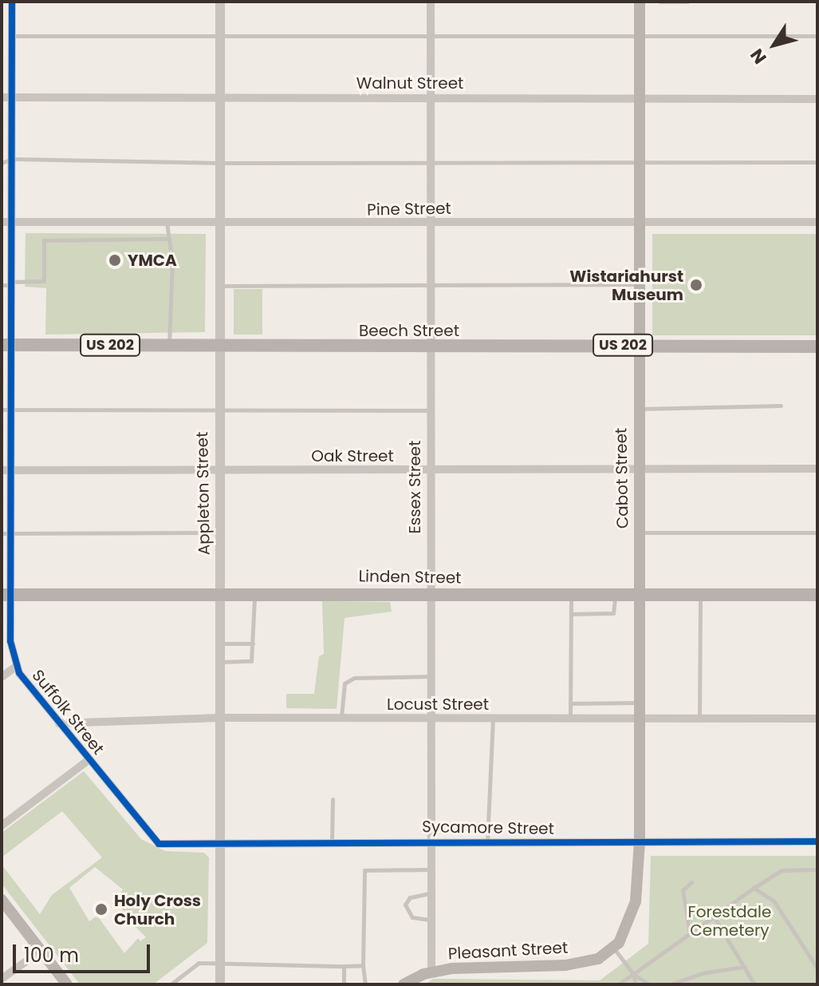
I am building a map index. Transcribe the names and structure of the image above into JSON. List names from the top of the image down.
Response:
{
  "streets": {
    "main road": [
      "Beech Street",
      "US 202",
      "Cabot Street",
      "Linden Street",
      "Pleasant Street"
    ],
    "street": [
      "Walnut Street",
      "Pine Street",
      "Oak Street",
      "Essex Street",
      "Appleton Street",
      "Locust Street",
      "Suffolk Street",
      "Sycamore Street"
    ]
  },
  "crossings": [
    ["Walnut Street", "Cabot Street"],
    ["Walnut Street", "Essex Street"],
    ["Walnut Street", "Appleton Street"],
    ["Walnut Street", "Suffolk Street"],
    ["Pine Street", "Cabot Street"],
    ["Pine Street", "Essex Street"],
    ["Pine Street", "Appleton Street"],
    ["Pine Street", "Suffolk Street"],
    ["Beech Street", "Cabot Street"],
    ["Beech Street", "Essex Street"],
    ["Beech Street", "Appleton Street"],
    ["Beech Street", "Suffolk Street"],
    ["Oak Street", "Cabot Street"],
    ["Oak Street", "Essex Street"],
    ["Oak Street", "Appleton Street"],
    ["Oak Street", "Suffolk Street"],
    ["Cabot Street", "Linden Street"],
    ["Cabot Street", "Locust Street"],
    ["Cabot Street", "Sycamore Street"],
    ["Cabot Street", "Pleasant Street"],
    ["Essex Street", "Linden Street"],
    ["Essex Street", "Locust Street"],
    ["Essex Street", "Sycamore Street"],
    ["Essex Street", "Pleasant Street"],
    ["Appleton Street", "Linden Street"],
    ["Appleton Street", "Locust Street"],
    ["Appleton Street", "Sycamore Street"],
    ["Linden Street", "Suffolk Street"],
    ["Locust Street", "Suffolk Street"],
    ["Suffolk Street", "Sycamore Street"]
  ],
  "parks": ["Forestdale Cemetery"],
  "places": ["YMCA", "Wistariahurst Museum", "Holy Cross Church"],
  "scale_bar": "100 m",
  "north": "bottom left"
}
